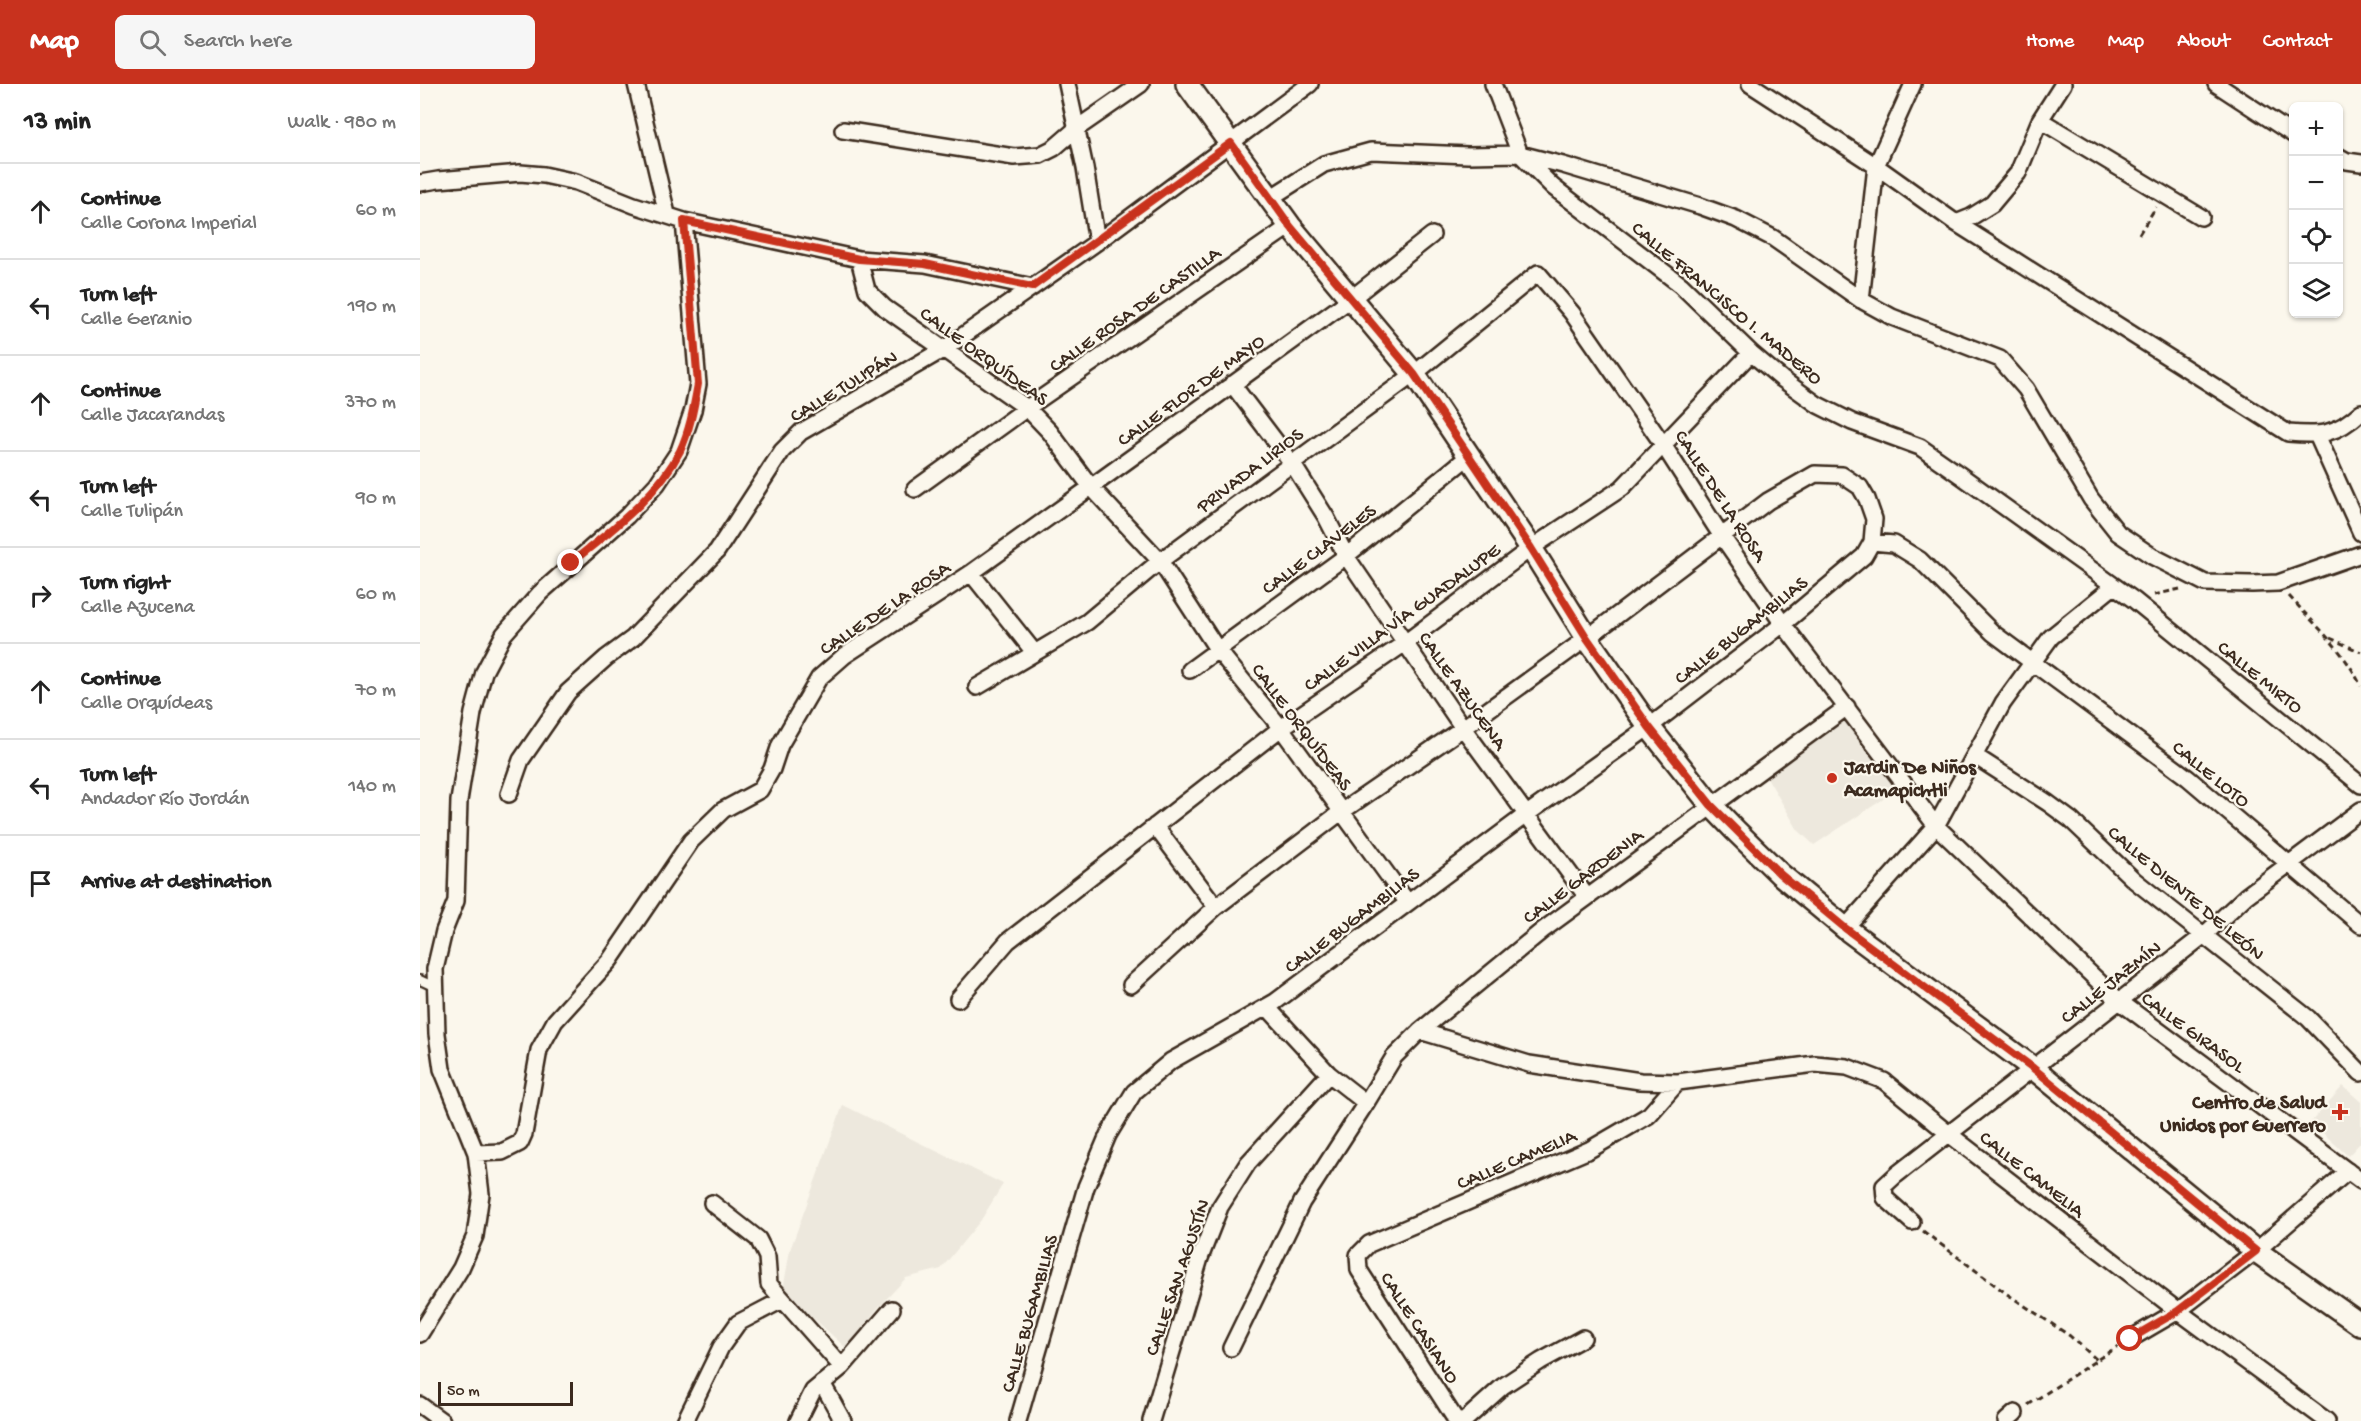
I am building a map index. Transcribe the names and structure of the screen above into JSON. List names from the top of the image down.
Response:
{
  "streets": {
    "street": [
      "CALLE FRANCISCO I. MADERO",
      "CALLE ROSA DE CASTILLA",
      "CALLE ORQUÍDEAS",
      "CALLE TULIPÁN",
      "CALLE FLOR DE MAYO",
      "PRIVADA LIRIOS",
      "CALLE DE LA ROSA",
      "CALLE CLAVELES",
      "CALLE VILLA VÍA GUADALUPE",
      "CALLE BUGAMBILIAS",
      "CALLE MIRTO",
      "CALLE AZUCENA",
      "CALLE LOTO",
      "CALLE GARDENIA",
      "CALLE DIENTE DE LEÓN",
      "CALLE JAZMÍN",
      "CALLE GIRASOL",
      "CALLE CAMELIA",
      "CALLE SAN AGUSTÍN",
      "CALLE CASIANO"
    ]
  },
  "crossings": [
    ["CALLE FRANCISCO I. MADERO", "CALLE VILLA VÍA GUADALUPE"],
    ["CALLE FRANCISCO I. MADERO", "CALLE MIRTO"],
    ["CALLE ROSA DE CASTILLA", "CALLE ORQUÍDEAS"],
    ["CALLE ORQUÍDEAS", "CALLE TULIPÁN"],
    ["CALLE ORQUÍDEAS", "CALLE FLOR DE MAYO"],
    ["CALLE ORQUÍDEAS", "PRIVADA LIRIOS"],
    ["CALLE ORQUÍDEAS", "CALLE CLAVELES"],
    ["CALLE ORQUÍDEAS", "CALLE VILLA VÍA GUADALUPE"],
    ["CALLE ORQUÍDEAS", "CALLE BUGAMBILIAS"],
    ["CALLE FLOR DE MAYO", "CALLE DE LA ROSA"],
    ["CALLE FLOR DE MAYO", "CALLE AZUCENA"],
    ["PRIVADA LIRIOS", "CALLE DE LA ROSA"],
    ["PRIVADA LIRIOS", "CALLE AZUCENA"],
    ["CALLE DE LA ROSA", "CALLE VILLA VÍA GUADALUPE"],
    ["CALLE DE LA ROSA", "CALLE BUGAMBILIAS"],
    ["CALLE DE LA ROSA", "CALLE GARDENIA"],
    ["CALLE DE LA ROSA", "CALLE GIRASOL"],
    ["CALLE CLAVELES", "CALLE AZUCENA"],
    ["CALLE VILLA VÍA GUADALUPE", "CALLE AZUCENA"],
    ["CALLE BUGAMBILIAS", "CALLE AZUCENA"],
    ["CALLE AZUCENA", "CALLE GARDENIA"],
    ["CALLE LOTO", "CALLE JAZMÍN"],
    ["CALLE GARDENIA", "CALLE CAMELIA"],
    ["CALLE DIENTE DE LEÓN", "CALLE JAZMÍN"],
    ["CALLE JAZMÍN", "CALLE GIRASOL"],
    ["CALLE JAZMÍN", "CALLE CAMELIA"],
    ["CALLE CAMELIA", "CALLE CASIANO"]
  ],
  "places": {
    "other": ["Jardin De Niños Acamapichtli"],
    "health": ["Centro de Salud Unidos por Guerrero"]
  },
  "scale_bar": "50 m",
  "page": {
    "header": "Map",
    "search": "Search here",
    "nav": [
      "Home",
      "Map",
      "About",
      "Contact"
    ],
    "heading": ["13 min", "Walk · 980 m"],
    "map_buttons": ["+", "−"],
    "list": [
      ["Continue", "Calle Corona Imperial", "60 m"],
      ["Turn left", "Calle Geranio", "190 m"],
      ["Continue", "Calle Jacarandas", "370 m"],
      ["Turn left", "Calle Tulipán", "90 m"],
      ["Turn right", "Calle Azucena", "60 m"],
      ["Continue", "Calle Orquídeas", "70 m"],
      ["Turn left", "Andador Río Jordán", "140 m"],
      "Arrive at destination"
    ],
    "scale": "50 m"
  }
}
